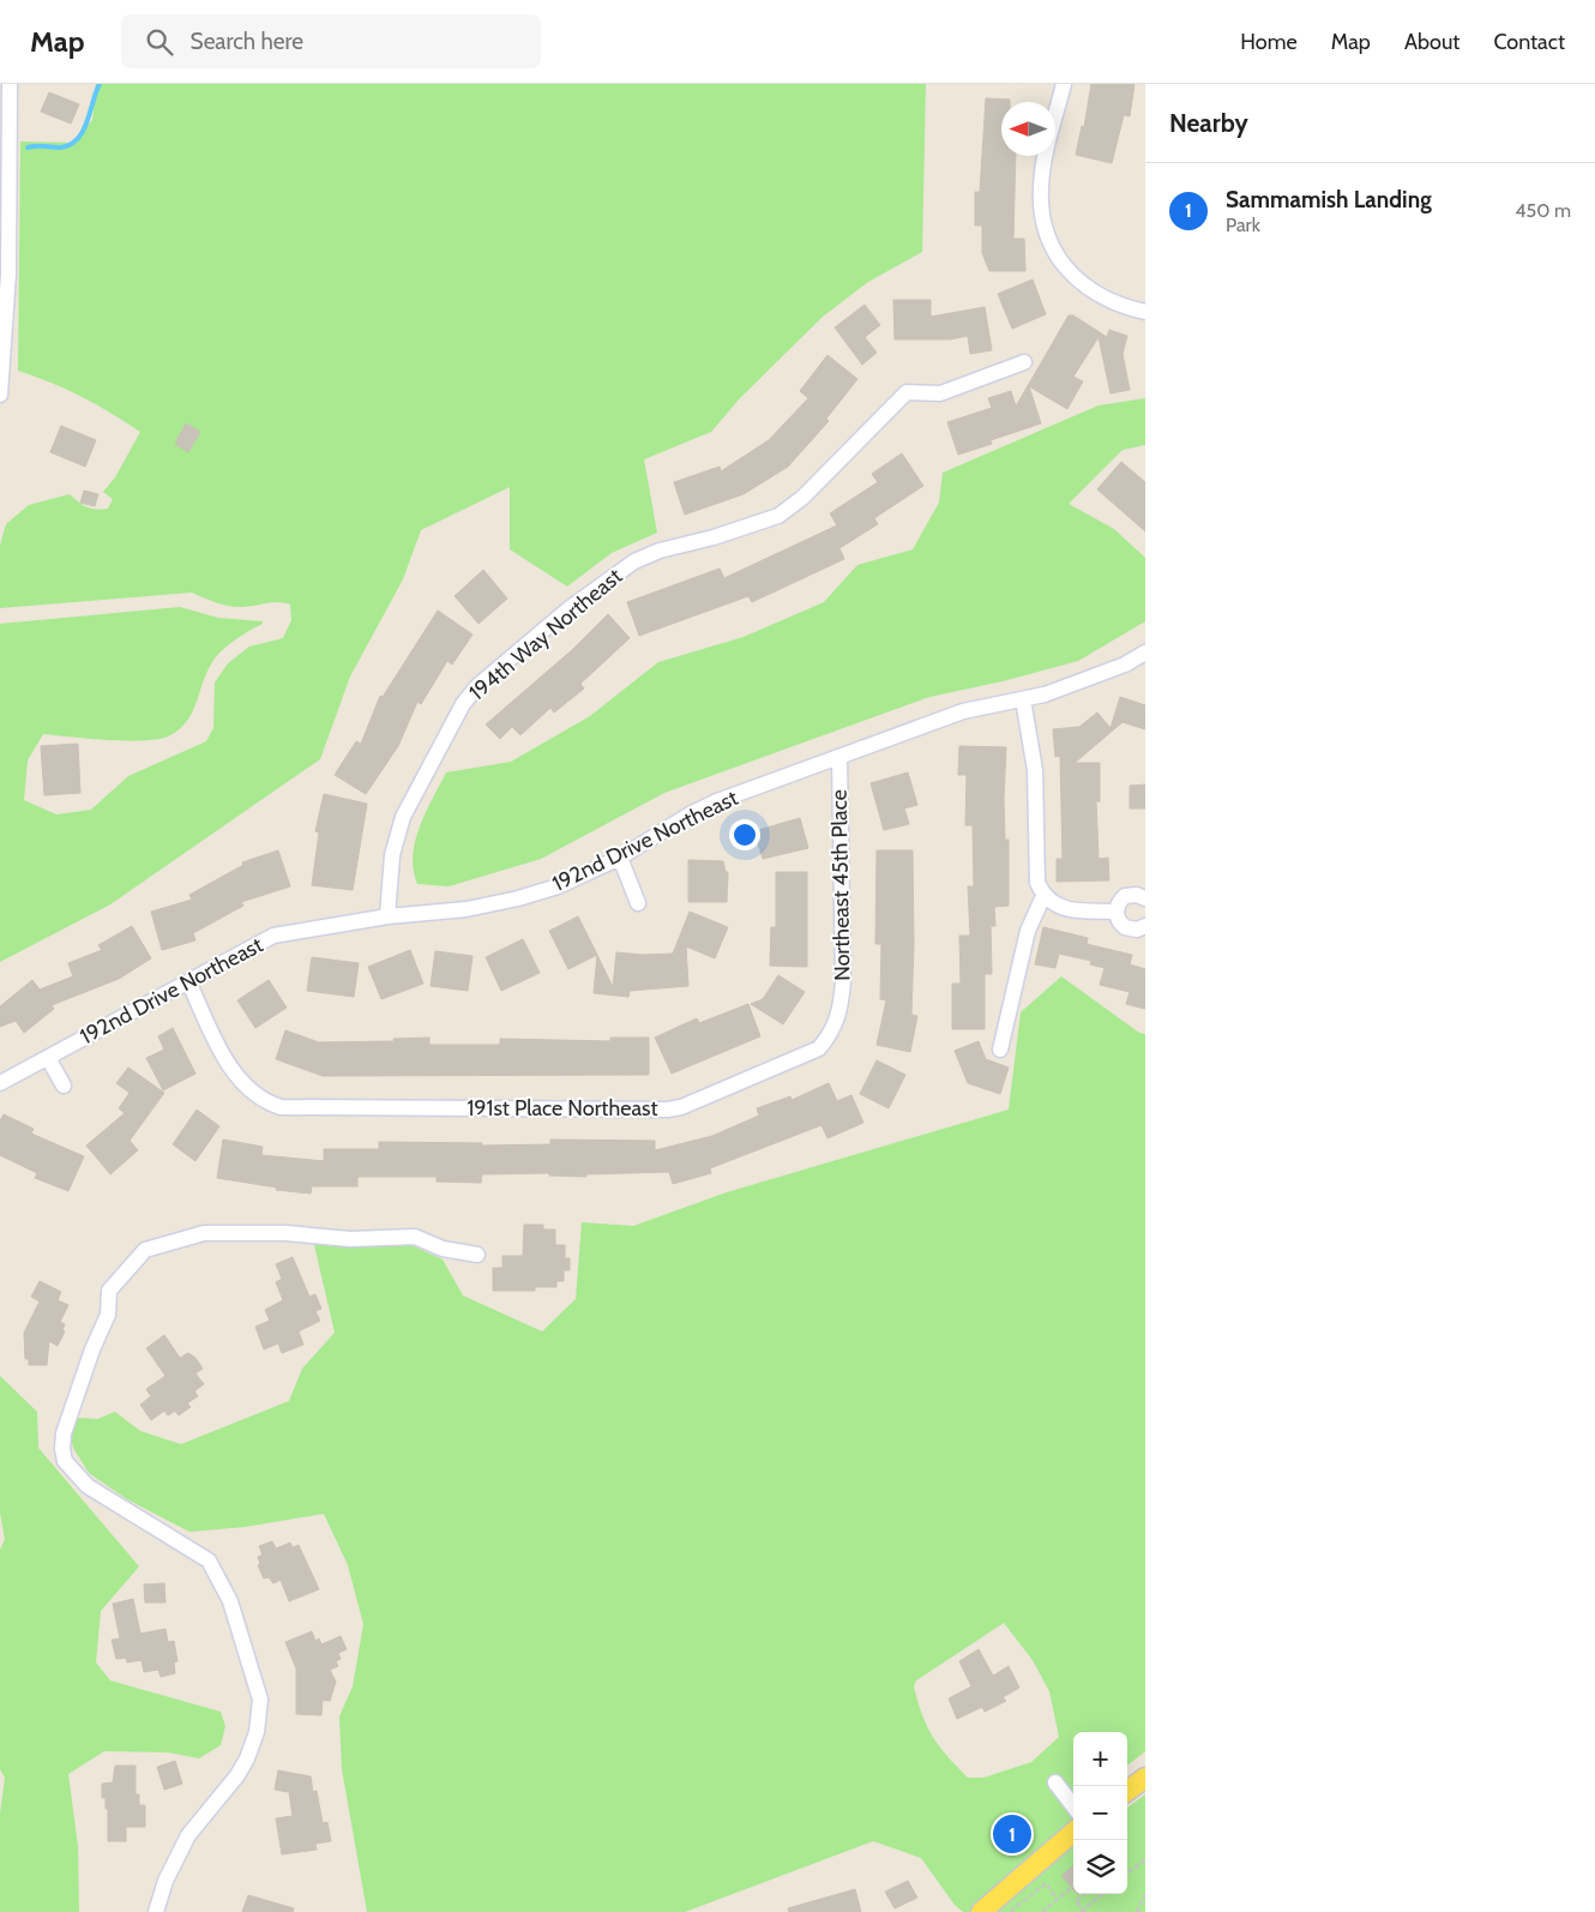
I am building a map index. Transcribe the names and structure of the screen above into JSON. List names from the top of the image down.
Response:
{
  "streets": {
    "street": [
      "194th Way Northeast",
      "192nd Drive Northeast",
      "Northeast 45th Place",
      "191st Place Northeast"
    ]
  },
  "crossings": [
    ["194th Way Northeast", "192nd Drive Northeast"],
    ["192nd Drive Northeast", "Northeast 45th Place"],
    ["192nd Drive Northeast", "191st Place Northeast"],
    ["Northeast 45th Place", "191st Place Northeast"]
  ],
  "north": "left",
  "page": {
    "header": "Map",
    "search": "Search here",
    "nav": [
      "Home",
      "Map",
      "About",
      "Contact"
    ],
    "heading": "Nearby",
    "list": [
      {
        "mark": "1",
        "name": "Sammamish Landing",
        "note": "Park",
        "value": "450 m"
      }
    ],
    "map_buttons": ["+", "−"],
    "pins": "1"
  }
}
